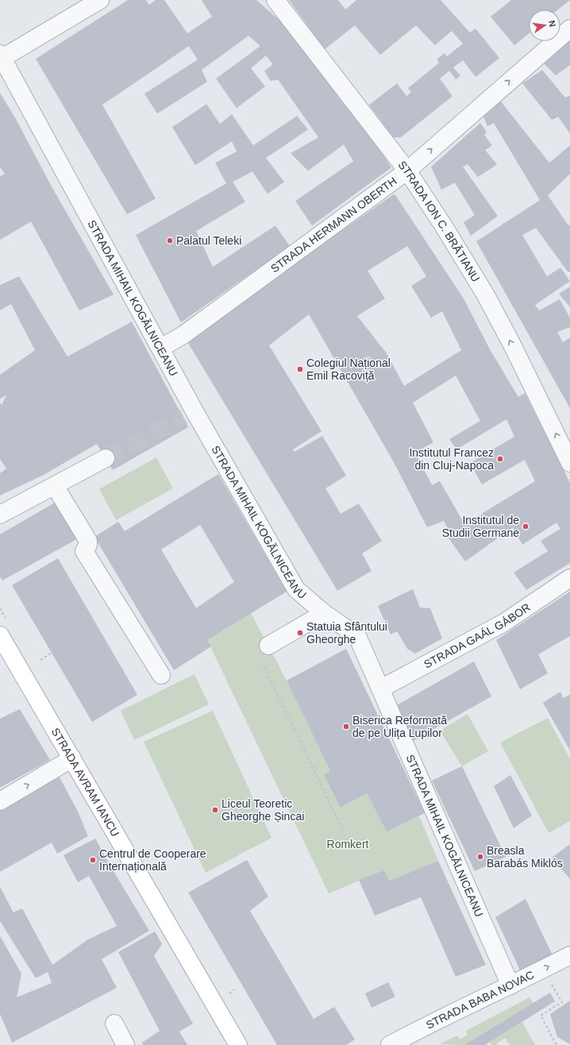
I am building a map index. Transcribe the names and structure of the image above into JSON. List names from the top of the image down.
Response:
{
  "streets": {
    "main road": ["STRADA AVRAM IANCU"],
    "street": [
      "STRADA ION C. BRĂTIANU",
      "STRADA HERMANN OBERTH",
      "STRADA MIHAIL KOGĂLNICEANU",
      "STRADA GAÁL GÁBOR",
      "STRADA BABA NOVAC"
    ]
  },
  "crossings": [
    ["STRADA ION C. BRĂTIANU", "STRADA HERMANN OBERTH"],
    ["STRADA HERMANN OBERTH", "STRADA MIHAIL KOGĂLNICEANU"],
    ["STRADA MIHAIL KOGĂLNICEANU", "STRADA GAÁL GÁBOR"],
    ["STRADA MIHAIL KOGĂLNICEANU", "STRADA BABA NOVAC"]
  ],
  "one_way": ["STRADA ION C. BRĂTIANU", "STRADA HERMANN OBERTH"],
  "parks": ["Romkert"],
  "places": [
    "Palatul Teleki",
    "Colegiul Național Emil Racoviță",
    "Institutul Francez din Cluj-Napoca",
    "Institutul de Studii Germane",
    "Statuia Sfântului Gheorghe",
    "Biserica Reformată de pe Ulița Lupilor",
    "Liceul Teoretic Gheorghe Șincai",
    "Breasla Barabás Miklós",
    "Centrul de Cooperare Internațională"
  ],
  "north": "right"
}
